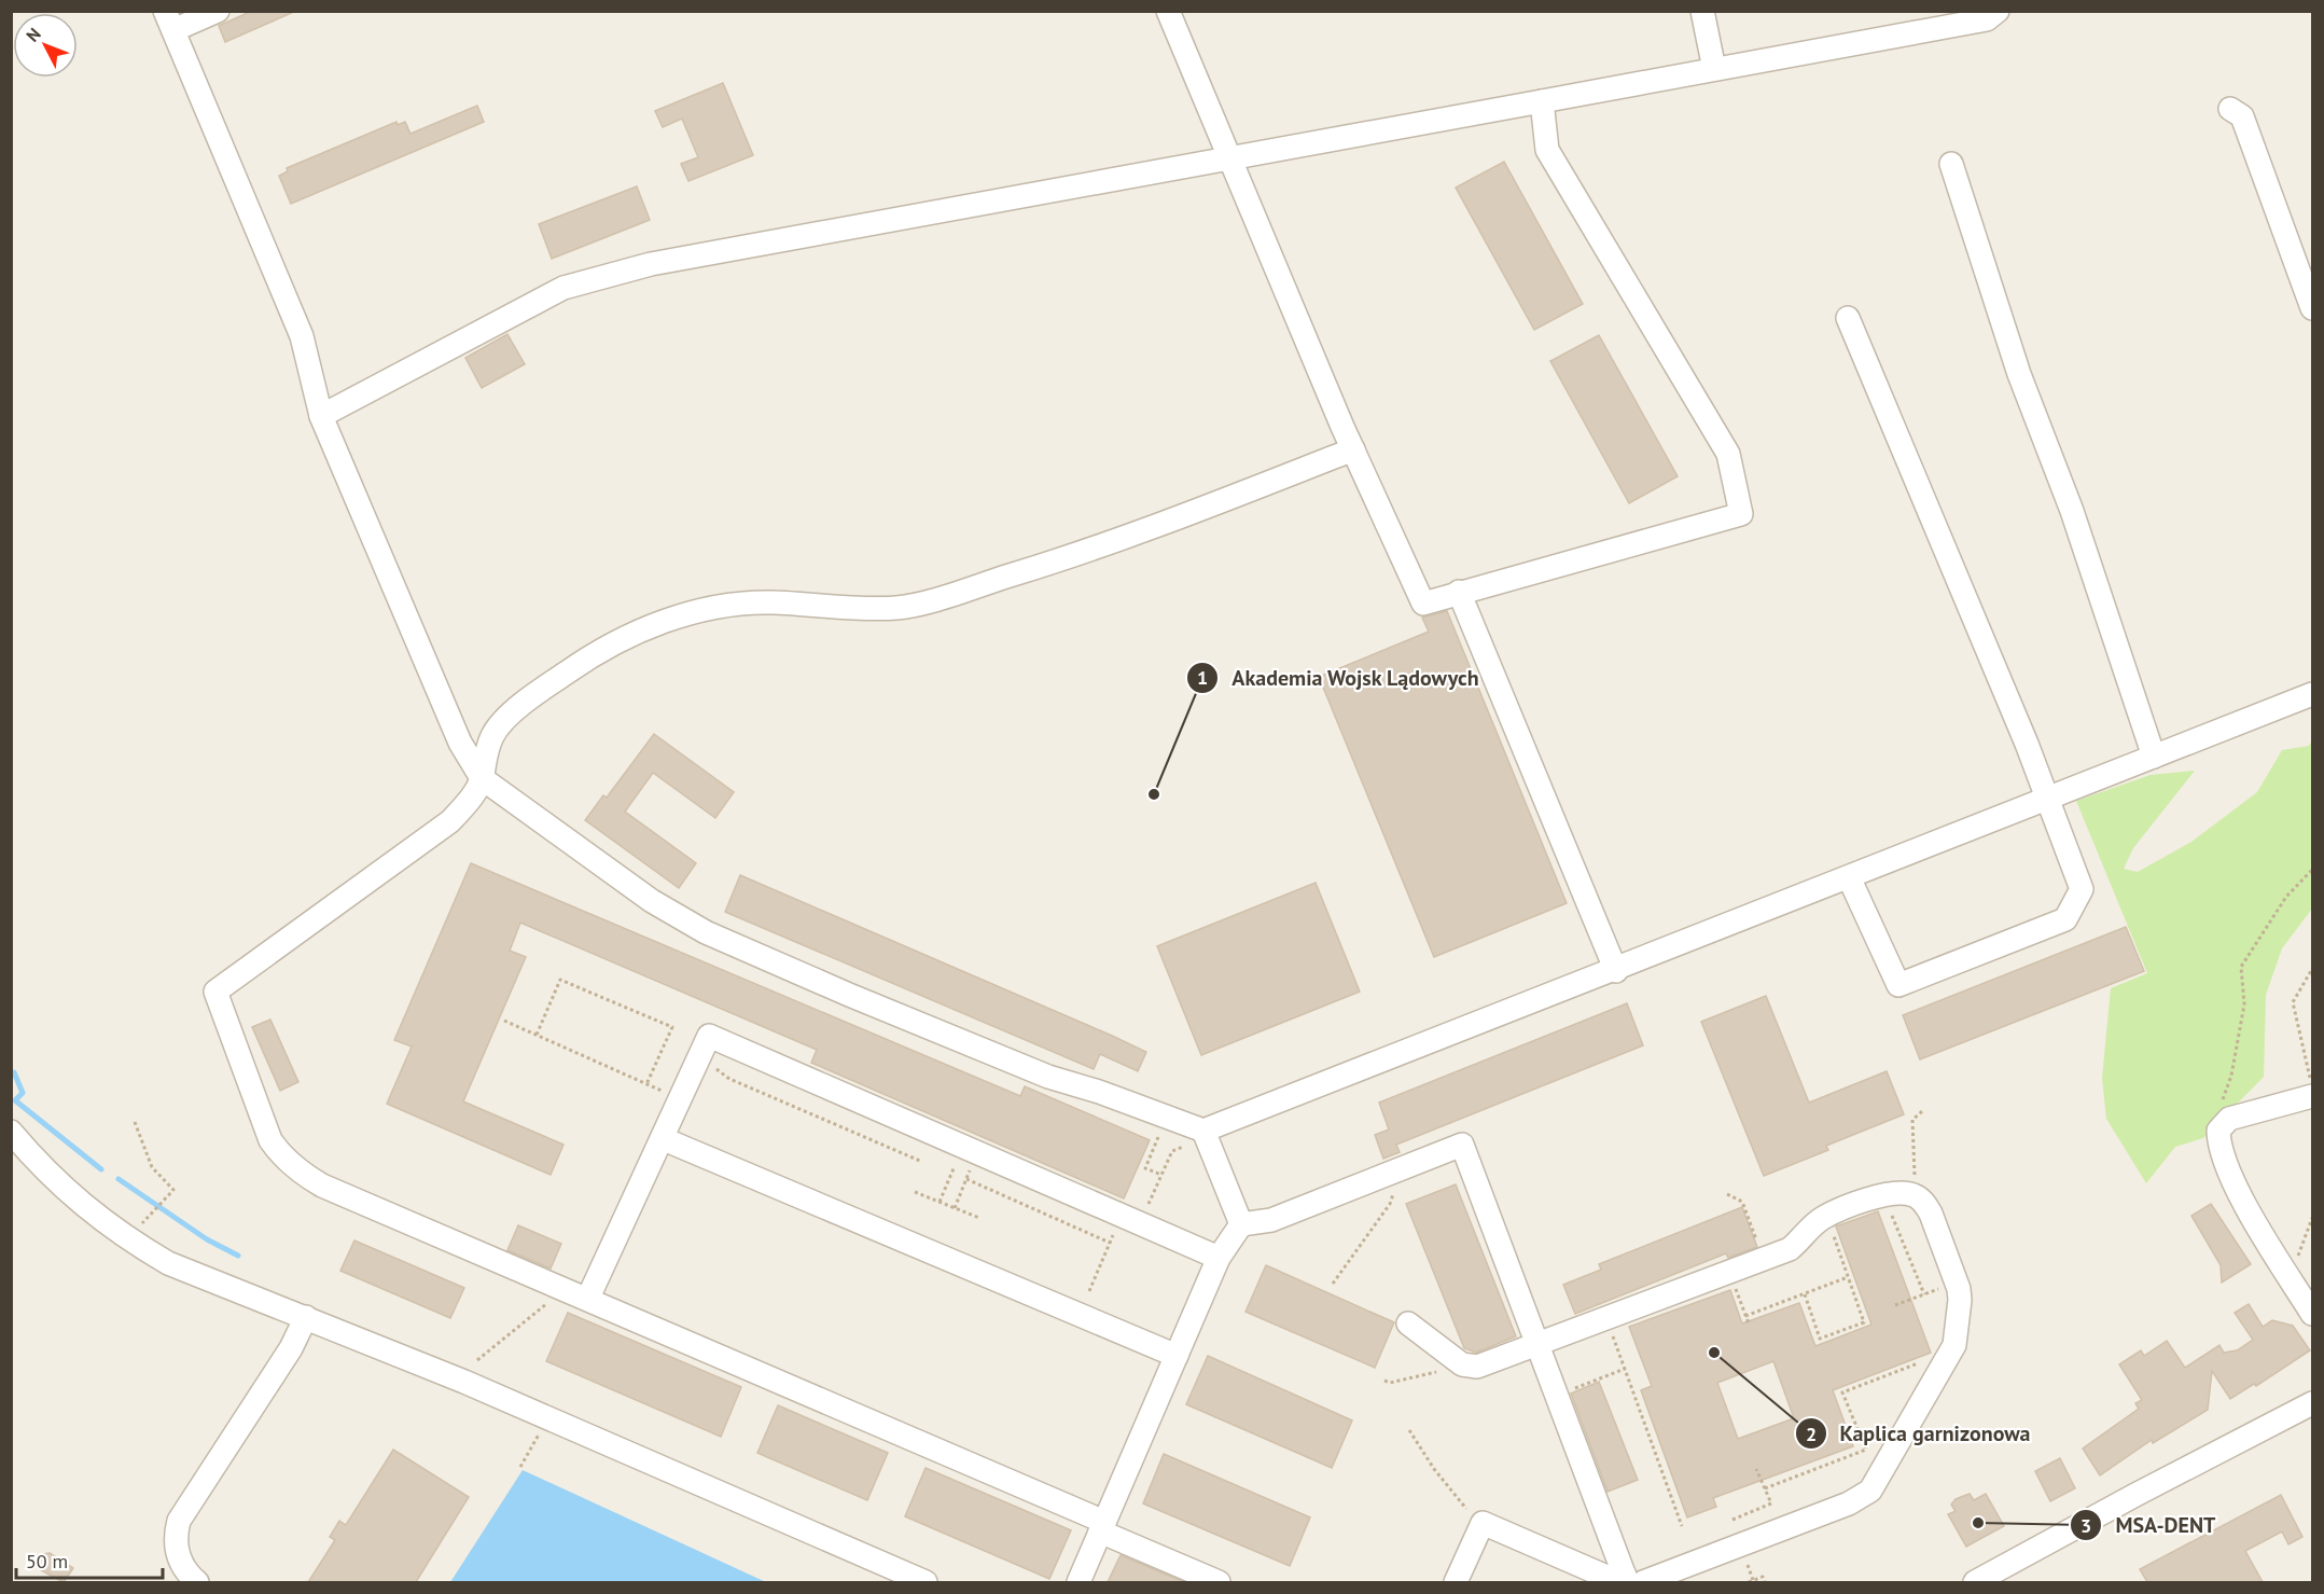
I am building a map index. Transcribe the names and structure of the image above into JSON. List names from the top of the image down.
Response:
{
  "places": ["Akademia Wojsk Lądowych", "Kaplica garnizonowa", "MSA-DENT"],
  "scale_bar": "50 m",
  "north": "top left"
}
